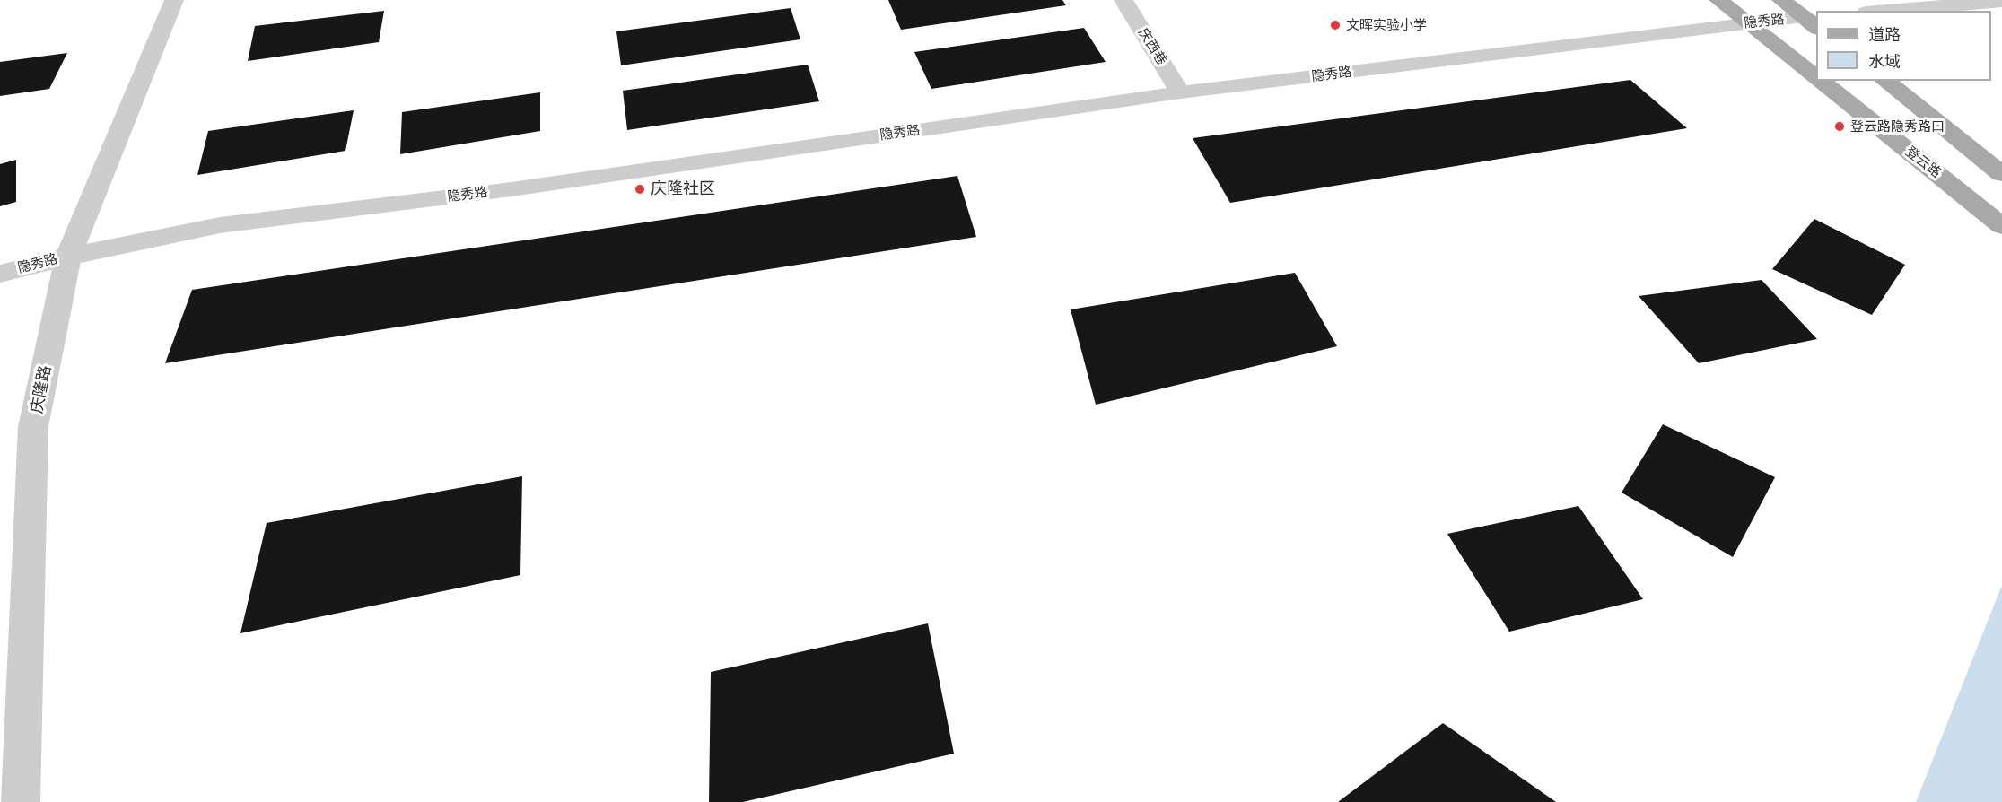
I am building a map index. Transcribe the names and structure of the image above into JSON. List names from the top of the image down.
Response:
{
  "streets": {
    "main road": ["登云路"],
    "street": ["隐秀路", "庆西巷", "庆隆路"]
  },
  "crossings": [
    ["隐秀路", "庆西巷"],
    ["隐秀路", "登云路"],
    ["隐秀路", "庆隆路"]
  ],
  "places": ["文晖实验小学", "登云路隐秀路口", "庆隆社区"],
  "legend": ["道路", "水域"]
}
